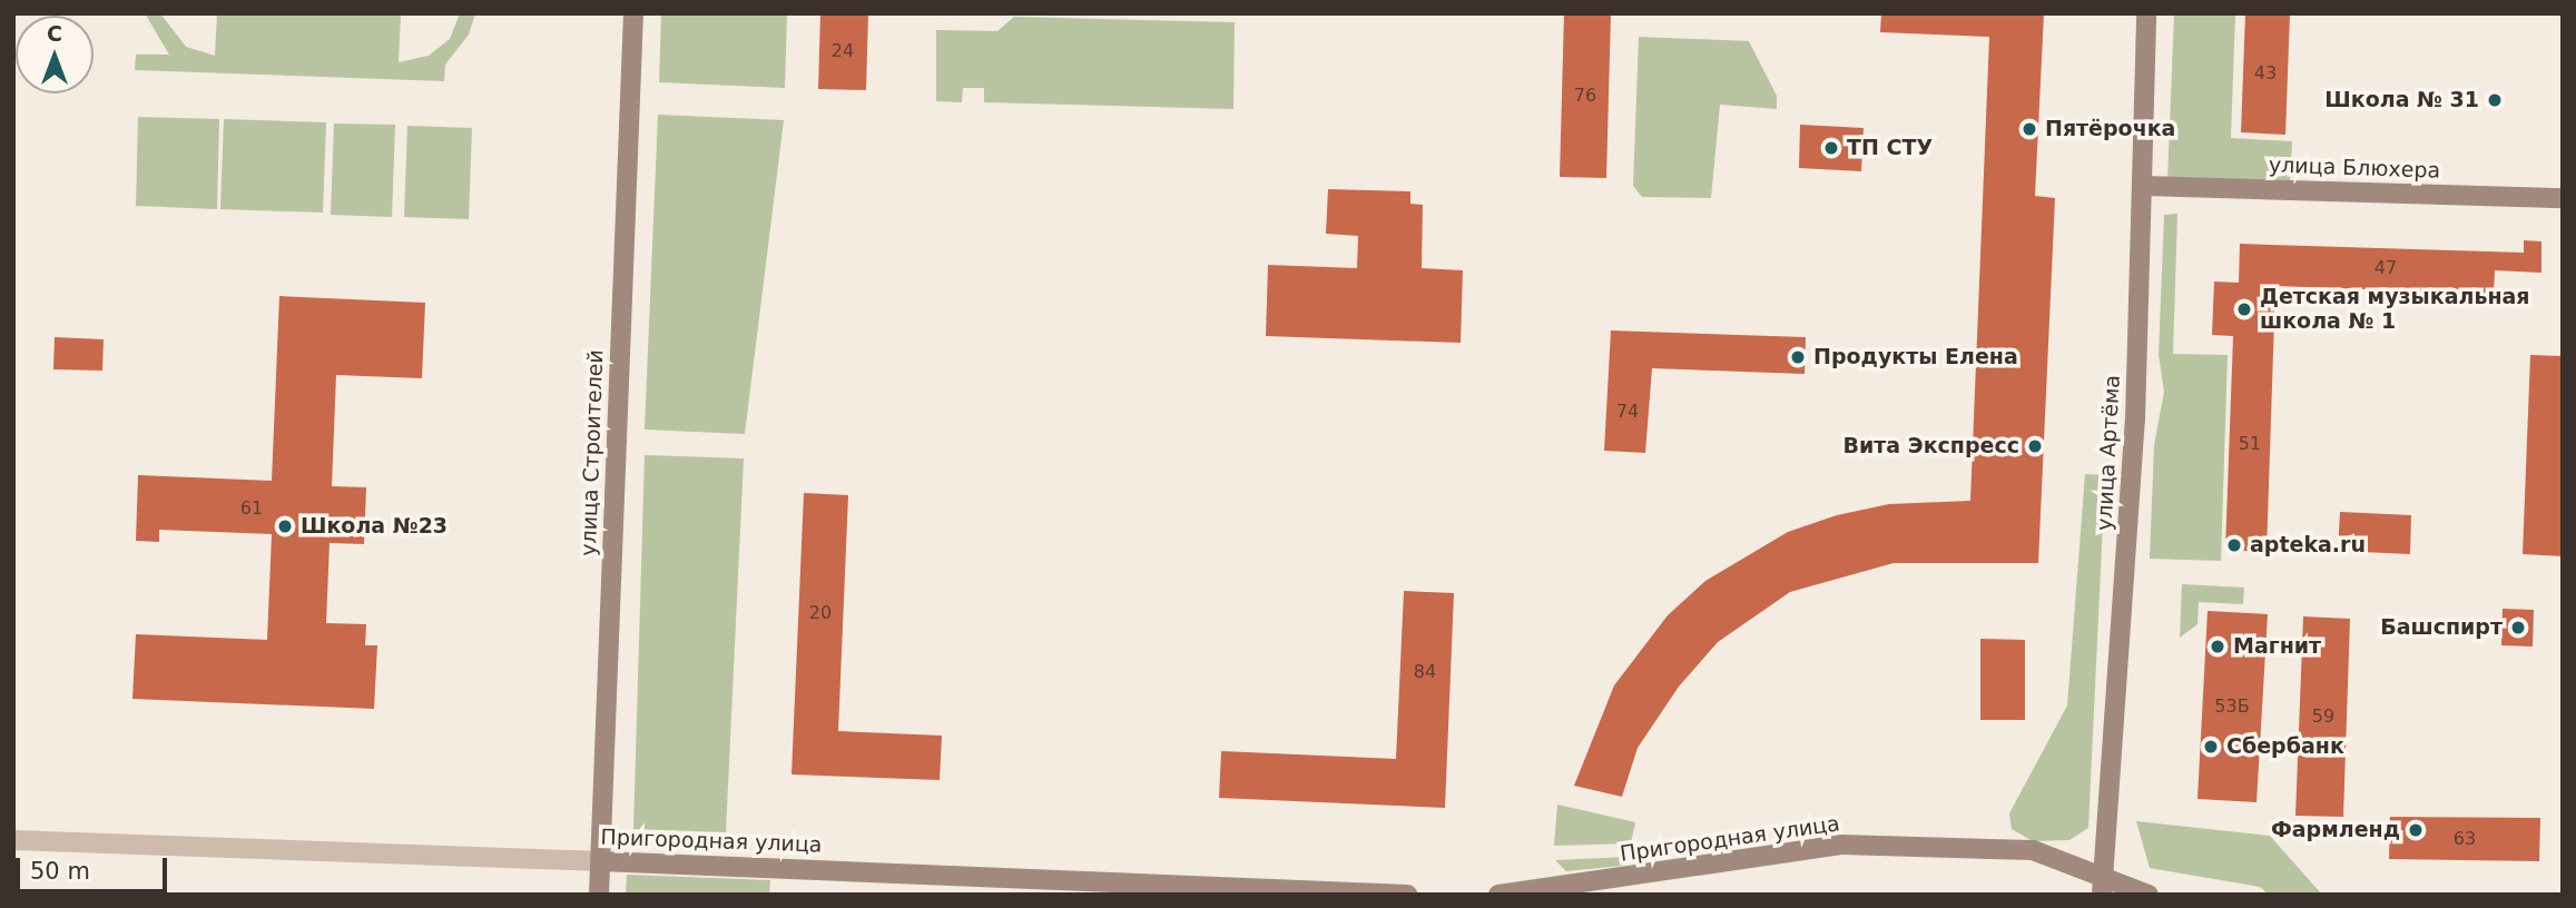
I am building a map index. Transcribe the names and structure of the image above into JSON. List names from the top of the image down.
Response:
{
  "streets": {
    "street": [
      "улица Блюхера",
      "улица Строителей",
      "улица Артёма",
      "Пригородная улица"
    ]
  },
  "crossings": [
    ["улица Блюхера", "улица Артёма"],
    ["улица Строителей", "Пригородная улица"],
    ["улица Артёма", "Пригородная улица"]
  ],
  "places": [
    "Школа № 31",
    "Пятёрочка",
    "ТП СТУ",
    "Детская музыкальная школа № 1",
    "Продукты Елена",
    "Вита Экспресс",
    "Школа №23",
    "apteka.ru",
    "Башспирт",
    "Магнит",
    "Сбербанк",
    "Фармленд"
  ],
  "house_numbers": [
    "24",
    "43",
    "76",
    "47",
    "74",
    "51",
    "61",
    "20",
    "84",
    "53Б",
    "59",
    "63"
  ],
  "scale_bar": "50 m",
  "north": "top"
}
